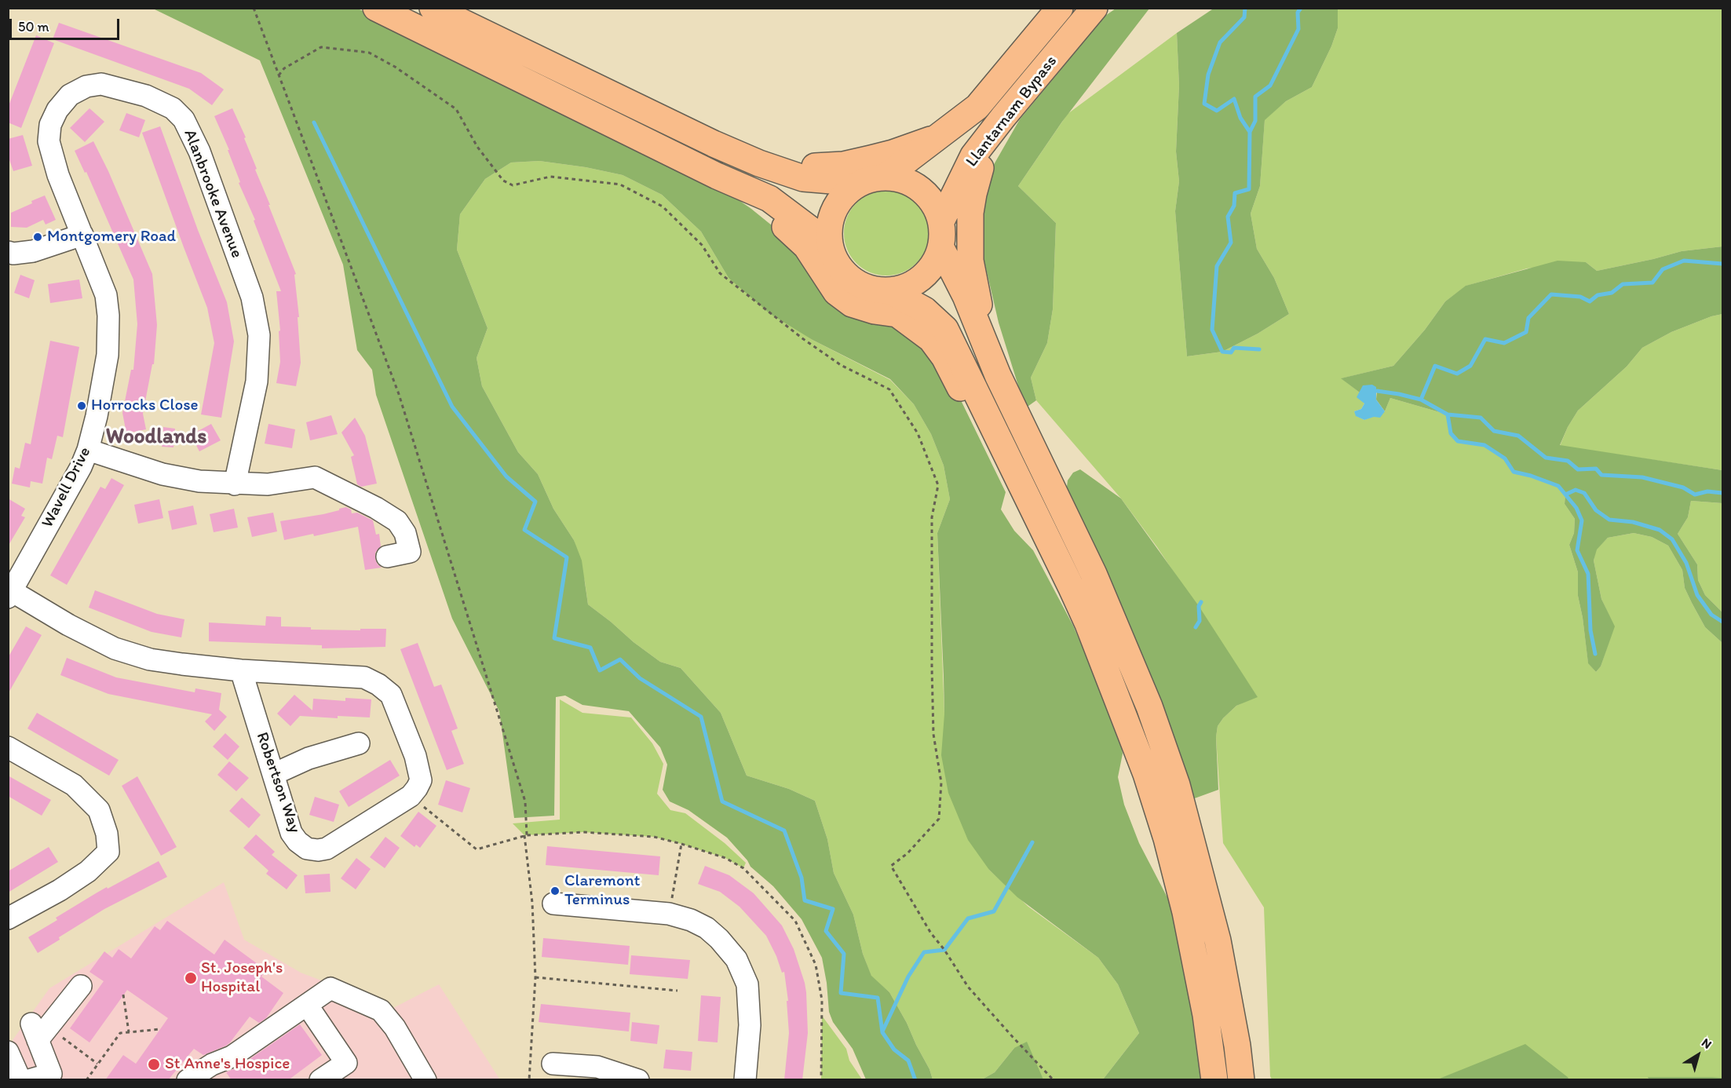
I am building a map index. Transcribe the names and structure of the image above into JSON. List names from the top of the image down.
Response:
{
  "streets": {
    "main road": ["Llantarnam Bypass"],
    "street": ["Alanbrooke Avenue", "Wavell Drive", "Robertson Way"]
  },
  "crossings": [
    ["Alanbrooke Avenue", "Wavell Drive"]
  ],
  "districts": ["Woodlands"],
  "places": [
    "Montgomery Road",
    "Horrocks Close",
    "Claremont Terminus",
    "St. Joseph's Hospital",
    "St Anne's Hospice"
  ],
  "scale_bar": "50 m",
  "north": "top right"
}
